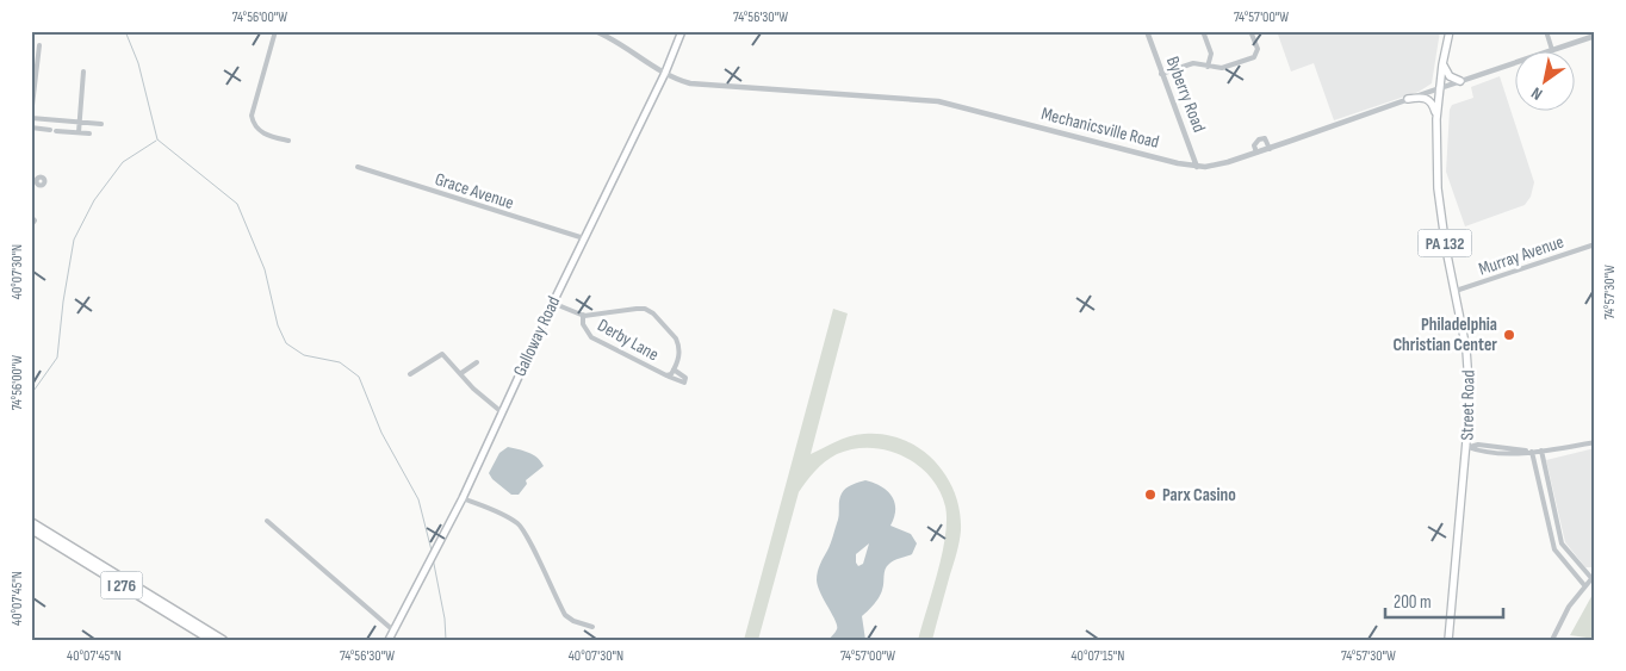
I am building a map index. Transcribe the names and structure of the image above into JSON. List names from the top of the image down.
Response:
{
  "streets": {
    "highway": ["I 276"],
    "main road": ["PA 132", "Galloway Road", "Street Road"],
    "street": [
      "Byberry Road",
      "Mechanicsville Road",
      "Grace Avenue",
      "Murray Avenue",
      "Derby Lane"
    ]
  },
  "crossings": [
    ["Byberry Road", "Mechanicsville Road"],
    ["Mechanicsville Road", "Galloway Road"],
    ["Mechanicsville Road", "Street Road"],
    ["Grace Avenue", "Galloway Road"],
    ["Murray Avenue", "Street Road"],
    ["Galloway Road", "Derby Lane"]
  ],
  "places": ["Philadelphia Christian Center", "Parx Casino"],
  "scale_bar": "200 m",
  "north": "bottom left",
  "coordinates": [
    "74°56'00\"W",
    "74°56'30\"W",
    "74°57'00\"W",
    "40°07'30\"N",
    "74°57'30\"W",
    "40°07'45\"N",
    "40°07'15\"N"
  ]
}
